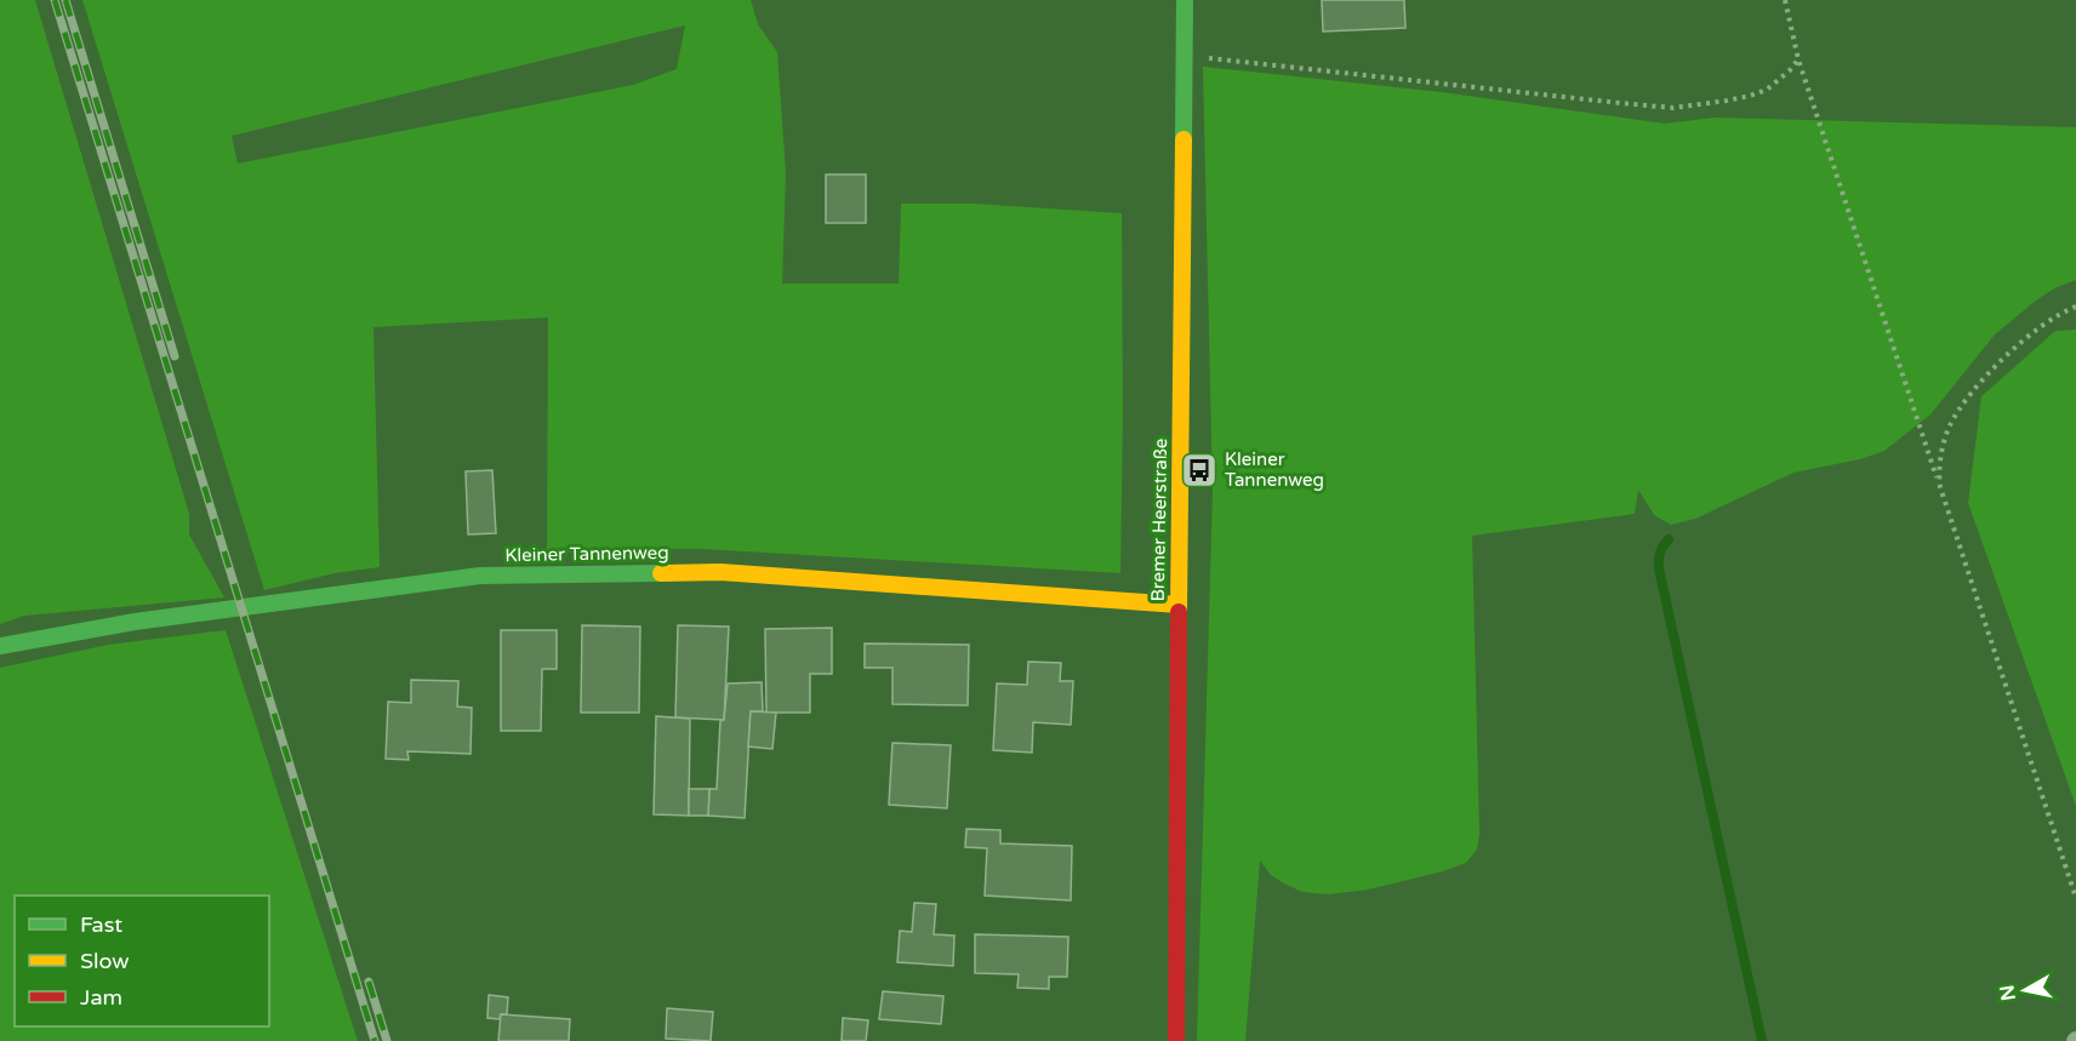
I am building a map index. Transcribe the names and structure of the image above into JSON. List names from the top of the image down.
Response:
{
  "streets": {
    "street": ["Bremer Heerstraße", "Kleiner Tannenweg"]
  },
  "crossings": [
    ["Bremer Heerstraße", "Kleiner Tannenweg"]
  ],
  "places": {
    "bus stop": ["Kleiner Tannenweg"]
  },
  "legend": ["Fast", "Slow", "Jam"],
  "north": "left"
}
